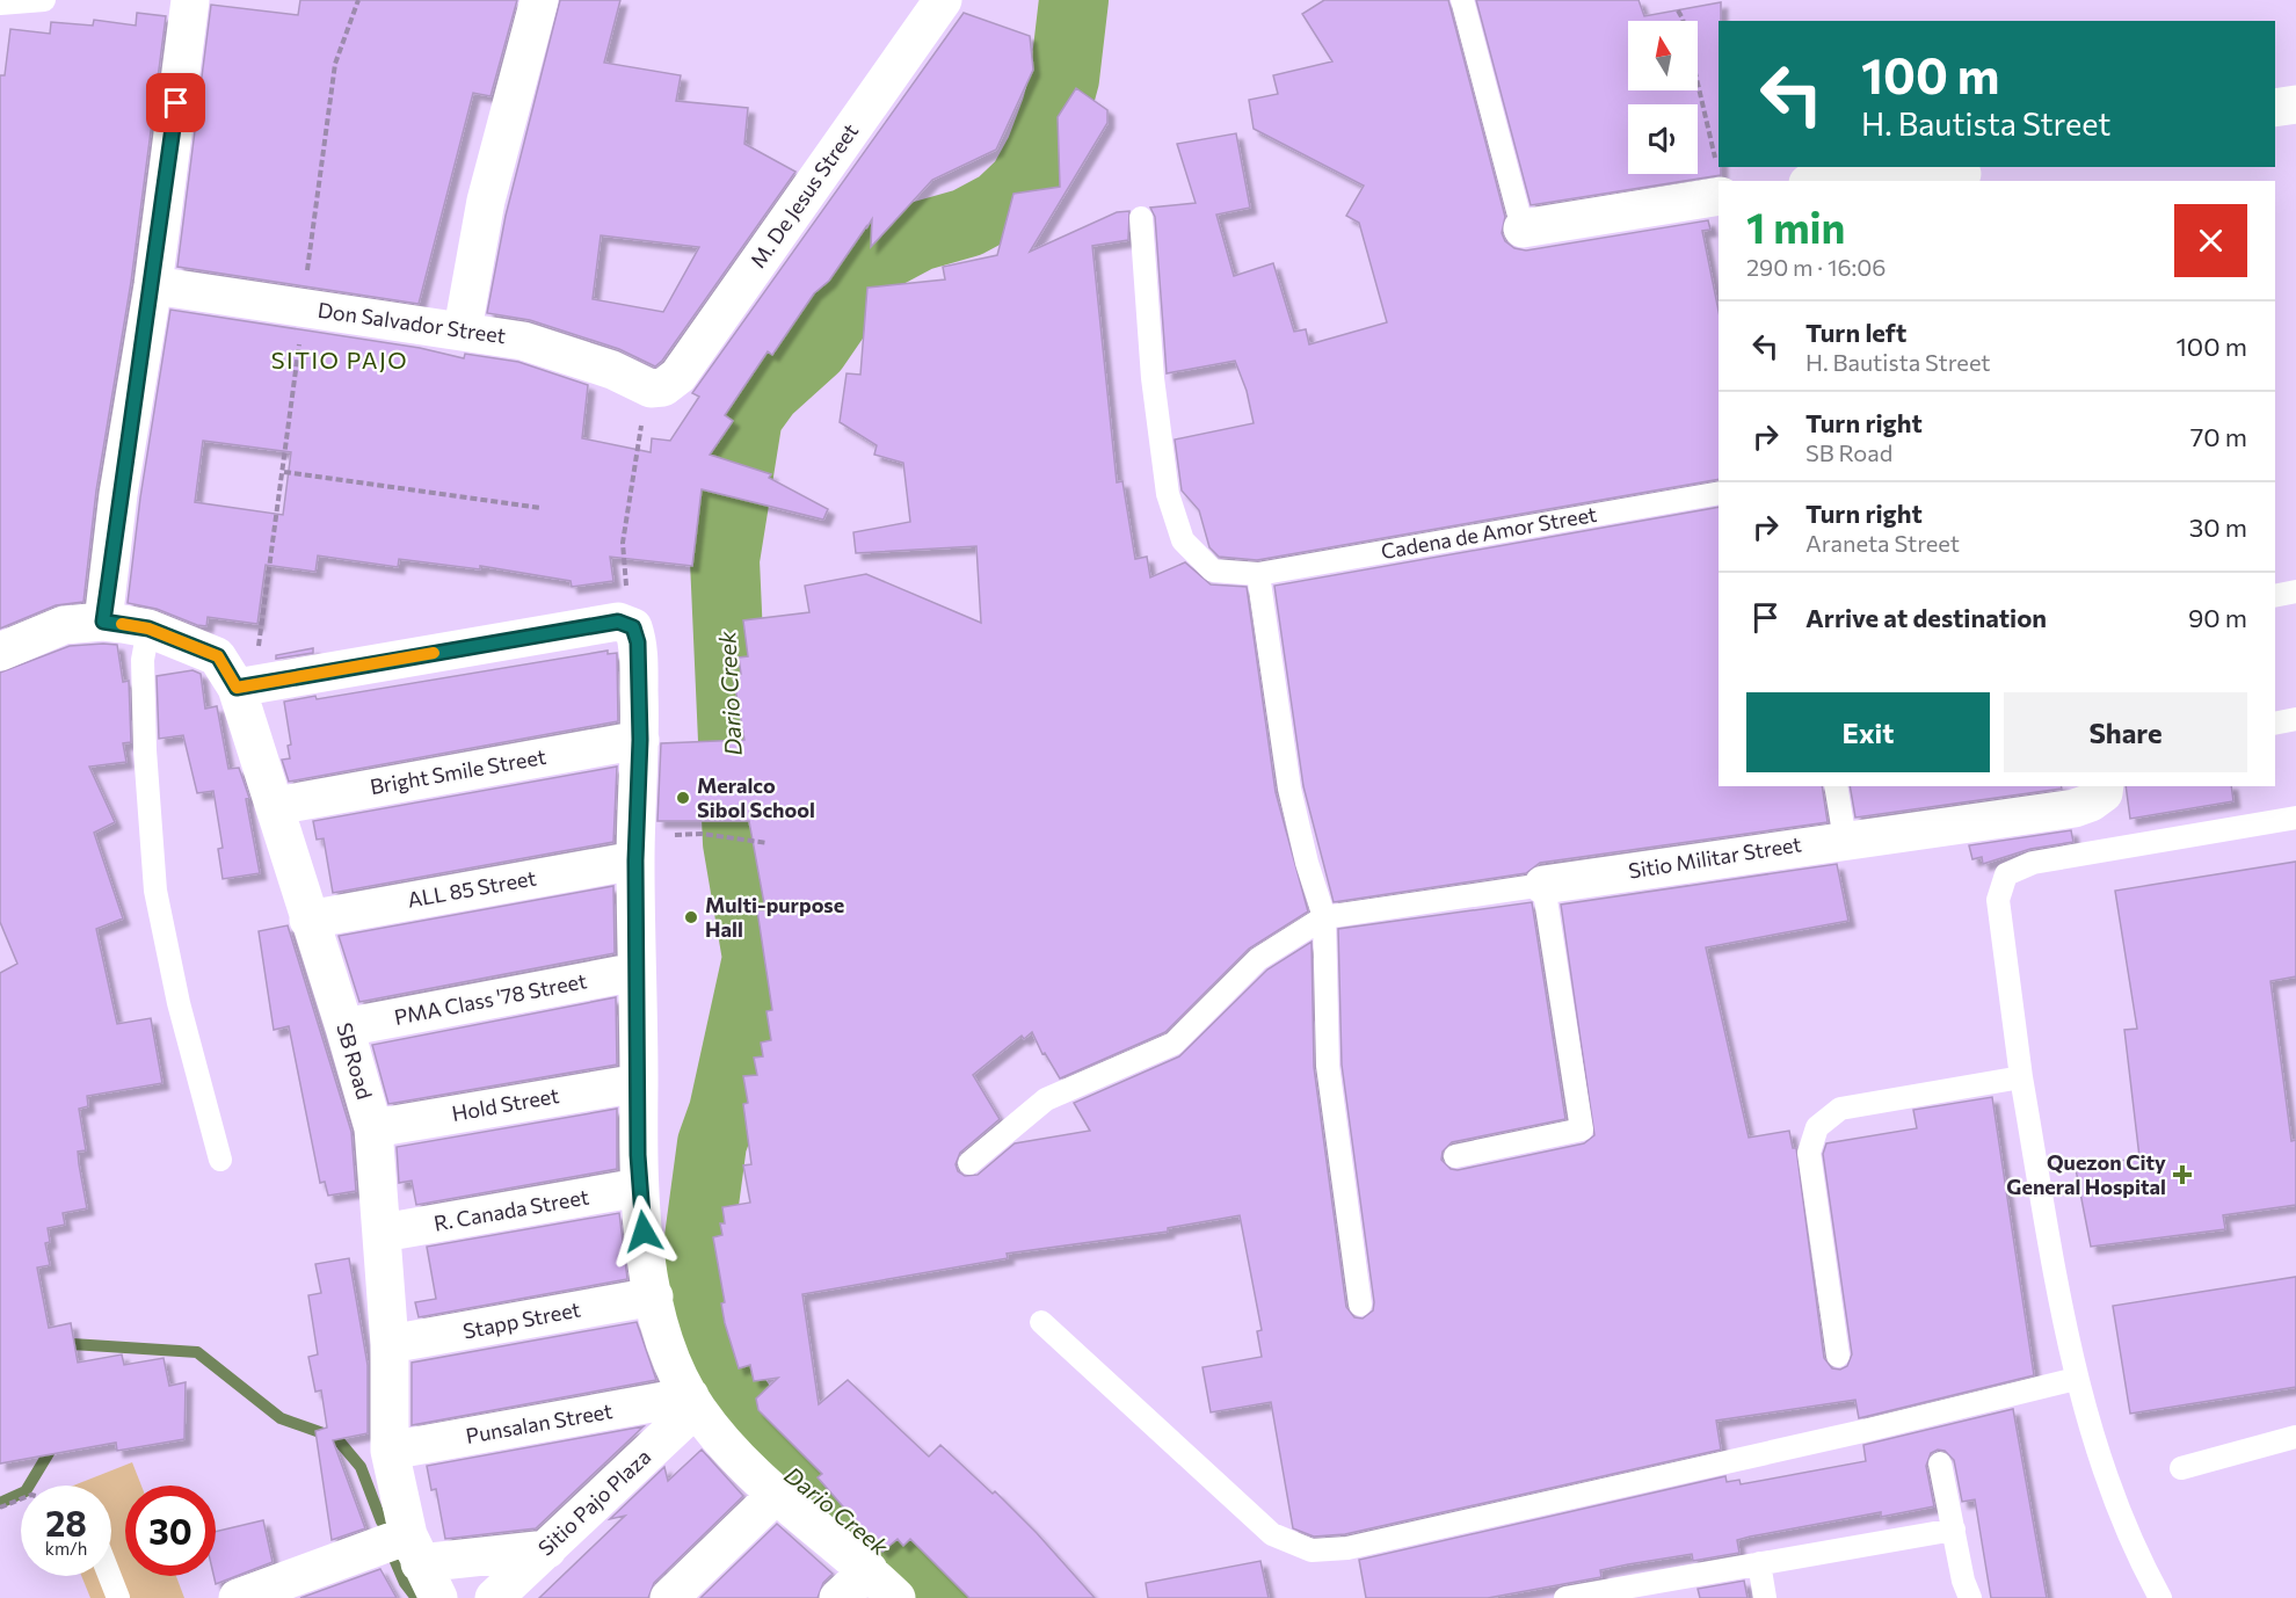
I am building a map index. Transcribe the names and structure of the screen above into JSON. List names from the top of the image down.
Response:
{
  "streets": {
    "street": [
      "M. De Jesus Street",
      "Don Salvador Street",
      "Bright Smile Street",
      "Sitio Militar Street",
      "ALL 85 Street",
      "PMA Class '78 Street",
      "SB Road",
      "Hold Street",
      "R. Canada Street",
      "Stapp Street",
      "Punsalan Street",
      "Sitio Pajo Plaza"
    ],
    "lane": ["Cadena de Amor Street"]
  },
  "crossings": [
    ["M. De Jesus Street", "Don Salvador Street"],
    ["Bright Smile Street", "SB Road"],
    ["ALL 85 Street", "SB Road"],
    ["PMA Class '78 Street", "SB Road"],
    ["SB Road", "Hold Street"],
    ["SB Road", "R. Canada Street"],
    ["SB Road", "Stapp Street"],
    ["SB Road", "Punsalan Street"],
    ["Punsalan Street", "Sitio Pajo Plaza"]
  ],
  "districts": ["SITIO PAJO"],
  "water": ["Dario Creek"],
  "places": {
    "other": ["Meralco Sibol School", "Multi-purpose Hall"],
    "health": ["Quezon City General Hospital"]
  },
  "north": "top",
  "page": {
    "turn": ["100 m", "H. Bautista Street"],
    "heading": ["1 min", "290 m · 16:06"],
    "list": [
      {
        "name": "Turn left",
        "note": "H. Bautista Street",
        "value": "100 m"
      },
      {
        "name": "Turn right",
        "note": "SB Road",
        "value": "70 m"
      },
      {
        "name": "Turn right",
        "note": "Araneta Street",
        "value": "30 m"
      },
      {
        "name": "Arrive at destination",
        "value": "90 m"
      }
    ],
    "buttons": ["Exit", "Share"],
    "speed": "28 km/h",
    "limit": "30"
  }
}
